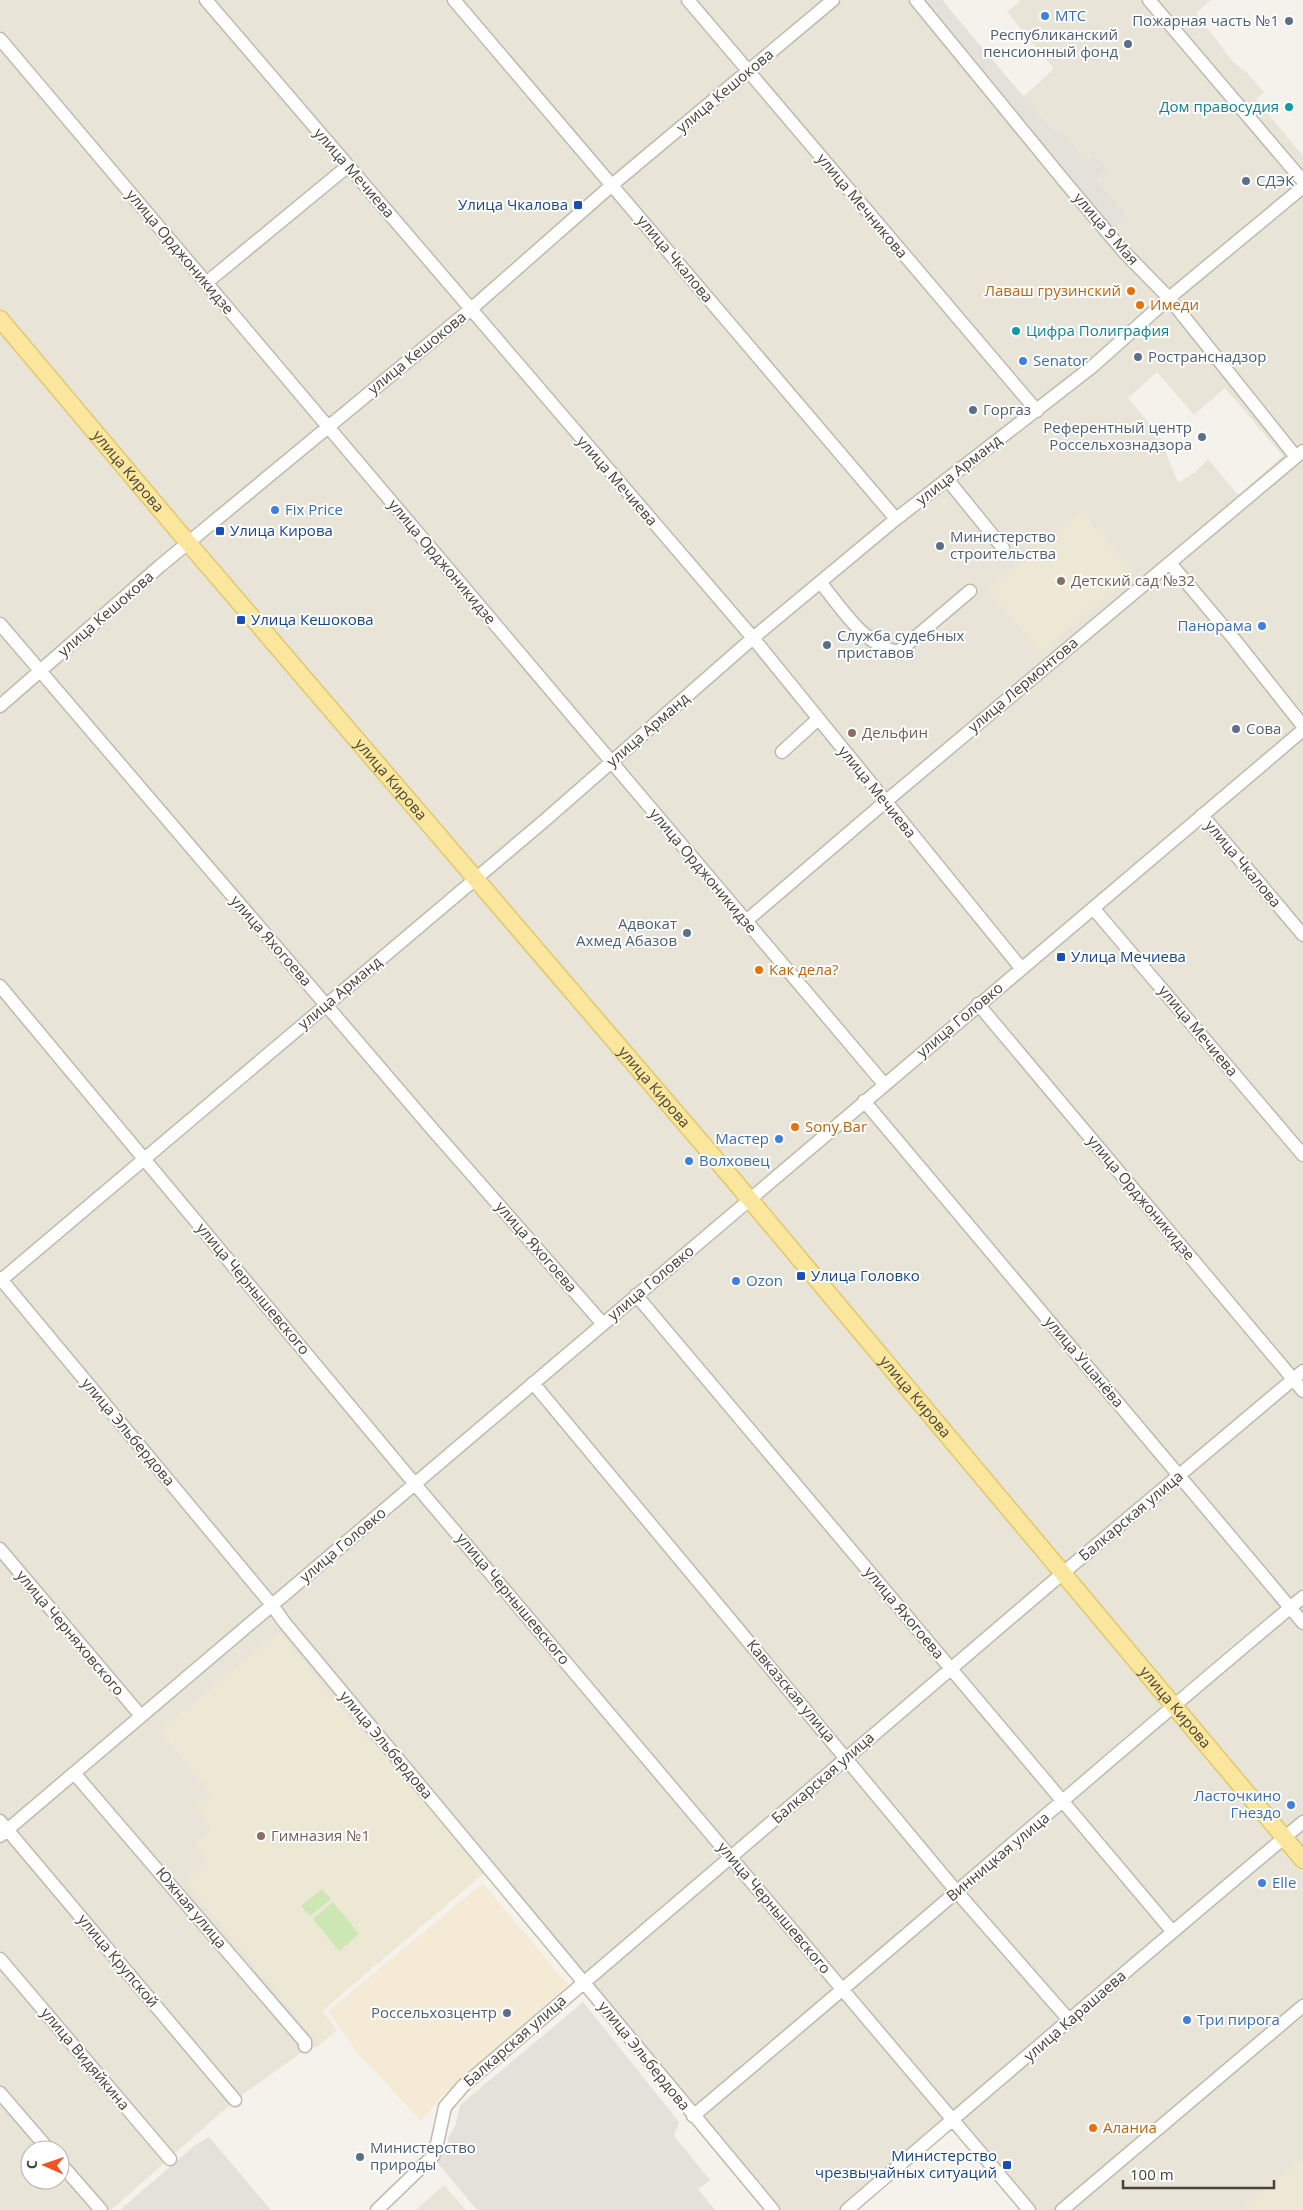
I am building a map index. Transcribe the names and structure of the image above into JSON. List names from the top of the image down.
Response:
{
  "streets": {
    "main road": ["улица Кирова"],
    "street": [
      "улица Кешокова",
      "улица Мечиева",
      "улица Мечникова",
      "улица 9 Мая",
      "улица Орджоникидзе",
      "улица Чкалова",
      "улица Арманд",
      "улица Лермонтова",
      "улица Яхогоева",
      "улица Головко",
      "улица Чернышевского",
      "улица Ушанёва",
      "улица Эльбердова",
      "Балкарская улица",
      "улица Черняховского",
      "Кавказская улица",
      "Винницкая улица",
      "Южная улица",
      "улица Крупской",
      "улица Карашаева",
      "улица Видяйкина"
    ]
  },
  "crossings": [
    ["улица Кешокова", "улица Мечиева"],
    ["улица Кешокова", "улица Мечникова"],
    ["улица Кешокова", "улица Орджоникидзе"],
    ["улица Кешокова", "улица Чкалова"],
    ["улица Кешокова", "улица Кирова"],
    ["улица Кешокова", "улица Яхогоева"],
    ["улица Мечиева", "улица Арманд"],
    ["улица Мечиева", "улица Лермонтова"],
    ["улица Мечиева", "улица Головко"],
    ["улица Мечникова", "улица Арманд"],
    ["улица 9 Мая", "улица Арманд"],
    ["улица 9 Мая", "улица Лермонтова"],
    ["улица Орджоникидзе", "улица Арманд"],
    ["улица Орджоникидзе", "улица Лермонтова"],
    ["улица Орджоникидзе", "улица Головко"],
    ["улица Орджоникидзе", "Балкарская улица"],
    ["улица Чкалова", "улица Арманд"],
    ["улица Чкалова", "улица Головко"],
    ["улица Арманд", "улица Кирова"],
    ["улица Арманд", "улица Яхогоева"],
    ["улица Арманд", "улица Чернышевского"],
    ["улица Арманд", "улица Эльбердова"],
    ["улица Кирова", "улица Головко"],
    ["улица Кирова", "Балкарская улица"],
    ["улица Кирова", "Винницкая улица"],
    ["улица Кирова", "улица Карашаева"],
    ["улица Яхогоева", "улица Головко"],
    ["улица Яхогоева", "Балкарская улица"],
    ["улица Яхогоева", "Винницкая улица"],
    ["улица Яхогоева", "улица Карашаева"],
    ["улица Головко", "улица Чернышевского"],
    ["улица Головко", "улица Ушанёва"],
    ["улица Головко", "улица Эльбердова"],
    ["улица Головко", "улица Черняховского"],
    ["улица Головко", "Кавказская улица"],
    ["улица Головко", "Южная улица"],
    ["улица Головко", "улица Крупской"],
    ["улица Чернышевского", "Балкарская улица"],
    ["улица Чернышевского", "Винницкая улица"],
    ["улица Чернышевского", "улица Карашаева"],
    ["улица Ушанёва", "Балкарская улица"],
    ["улица Ушанёва", "Винницкая улица"],
    ["улица Эльбердова", "Балкарская улица"],
    ["улица Эльбердова", "Винницкая улица"],
    ["Балкарская улица", "Кавказская улица"],
    ["Кавказская улица", "Винницкая улица"],
    ["Кавказская улица", "улица Карашаева"]
  ],
  "places": {
    "other": [
      "МТС",
      "Пожарная часть №1",
      "Республиканский пенсионный фонд",
      "Дом правосудия",
      "СДЭК",
      "Лаваш грузинский",
      "Имеди",
      "Цифра Полиграфия",
      "Ространснадзор",
      "Senator",
      "Горгаз",
      "Референтный центр Россельхознадзора",
      "Fix Price",
      "Министерство строительства",
      "Детский сад №32",
      "Панорама",
      "Служба судебных приставов",
      "Сова",
      "Дельфин",
      "Адвокат Ахмед Абазов",
      "Как дела?",
      "Sony Bar",
      "Мастер",
      "Волховец",
      "Ozon",
      "Ласточкино Гнездо",
      "Гимназия №1",
      "Elle",
      "Россельхозцентр",
      "Три пирога",
      "Аланиа",
      "Министерство природы"
    ],
    "transit": [
      "Улица Чкалова",
      "Улица Кирова",
      "Улица Кешокова",
      "Улица Мечиева",
      "Улица Головко",
      "Министерство чрезвычайных ситуаций"
    ]
  },
  "scale_bar": "100 m",
  "north": "left"
}
